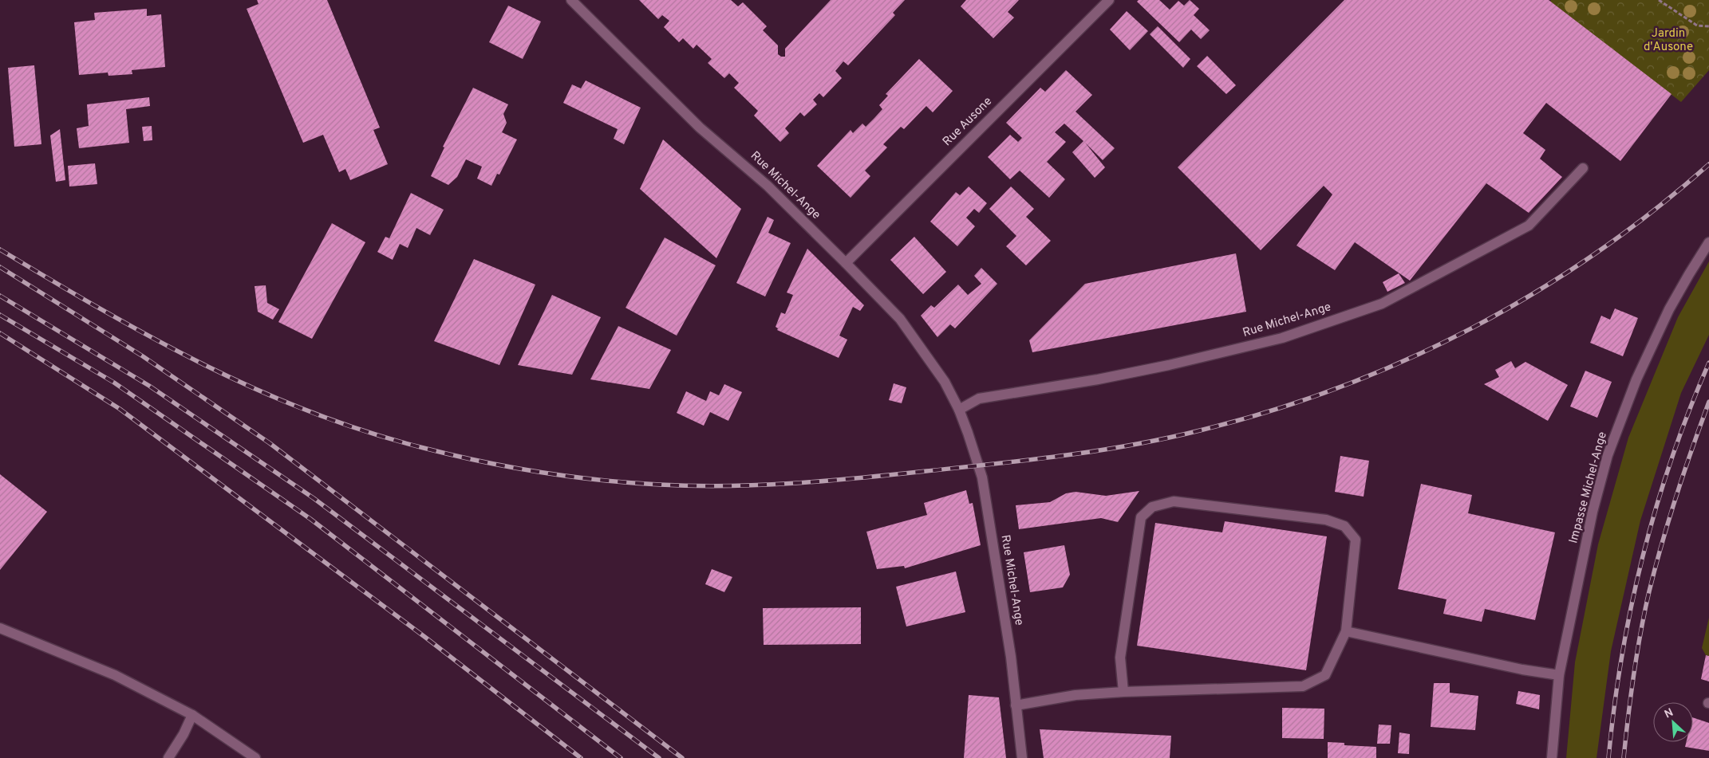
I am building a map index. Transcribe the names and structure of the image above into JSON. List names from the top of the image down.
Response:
{
  "streets": {
    "street": ["Rue Ausone", "Rue Michel-Ange", "Impasse Michel-Ange"]
  },
  "crossings": [
    ["Rue Ausone", "Rue Michel-Ange"]
  ],
  "parks": ["Jardin d'Ausone"],
  "north": "top left"
}
